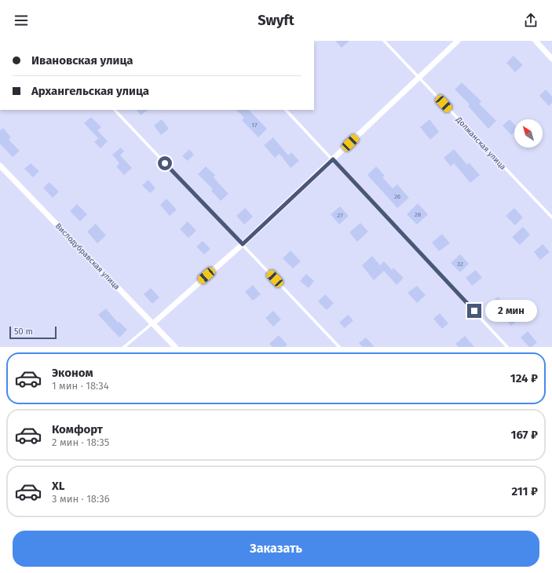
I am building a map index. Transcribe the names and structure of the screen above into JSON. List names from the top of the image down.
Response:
{
  "streets": {
    "street": ["Вислодубравская улица"],
    "lane": ["Должанская улица"]
  },
  "house_numbers": [
    "17",
    "26",
    "28",
    "27",
    "32"
  ],
  "scale_bar": "50 m",
  "north": "top left",
  "page": {
    "header": "Swyft",
    "banner": ["Ивановская улица", "Архангельская улица"],
    "bubble": "2 мин",
    "scale": "50 m",
    "list": [
      {
        "name": "Эконом",
        "note": "1 мин · 18:34",
        "value": "124 ₽"
      },
      {
        "name": "Комфорт",
        "note": "2 мин · 18:35",
        "value": "167 ₽"
      },
      {
        "name": "XL",
        "note": "3 мин · 18:36",
        "value": "211 ₽"
      }
    ],
    "buttons": "Заказать"
  }
}
